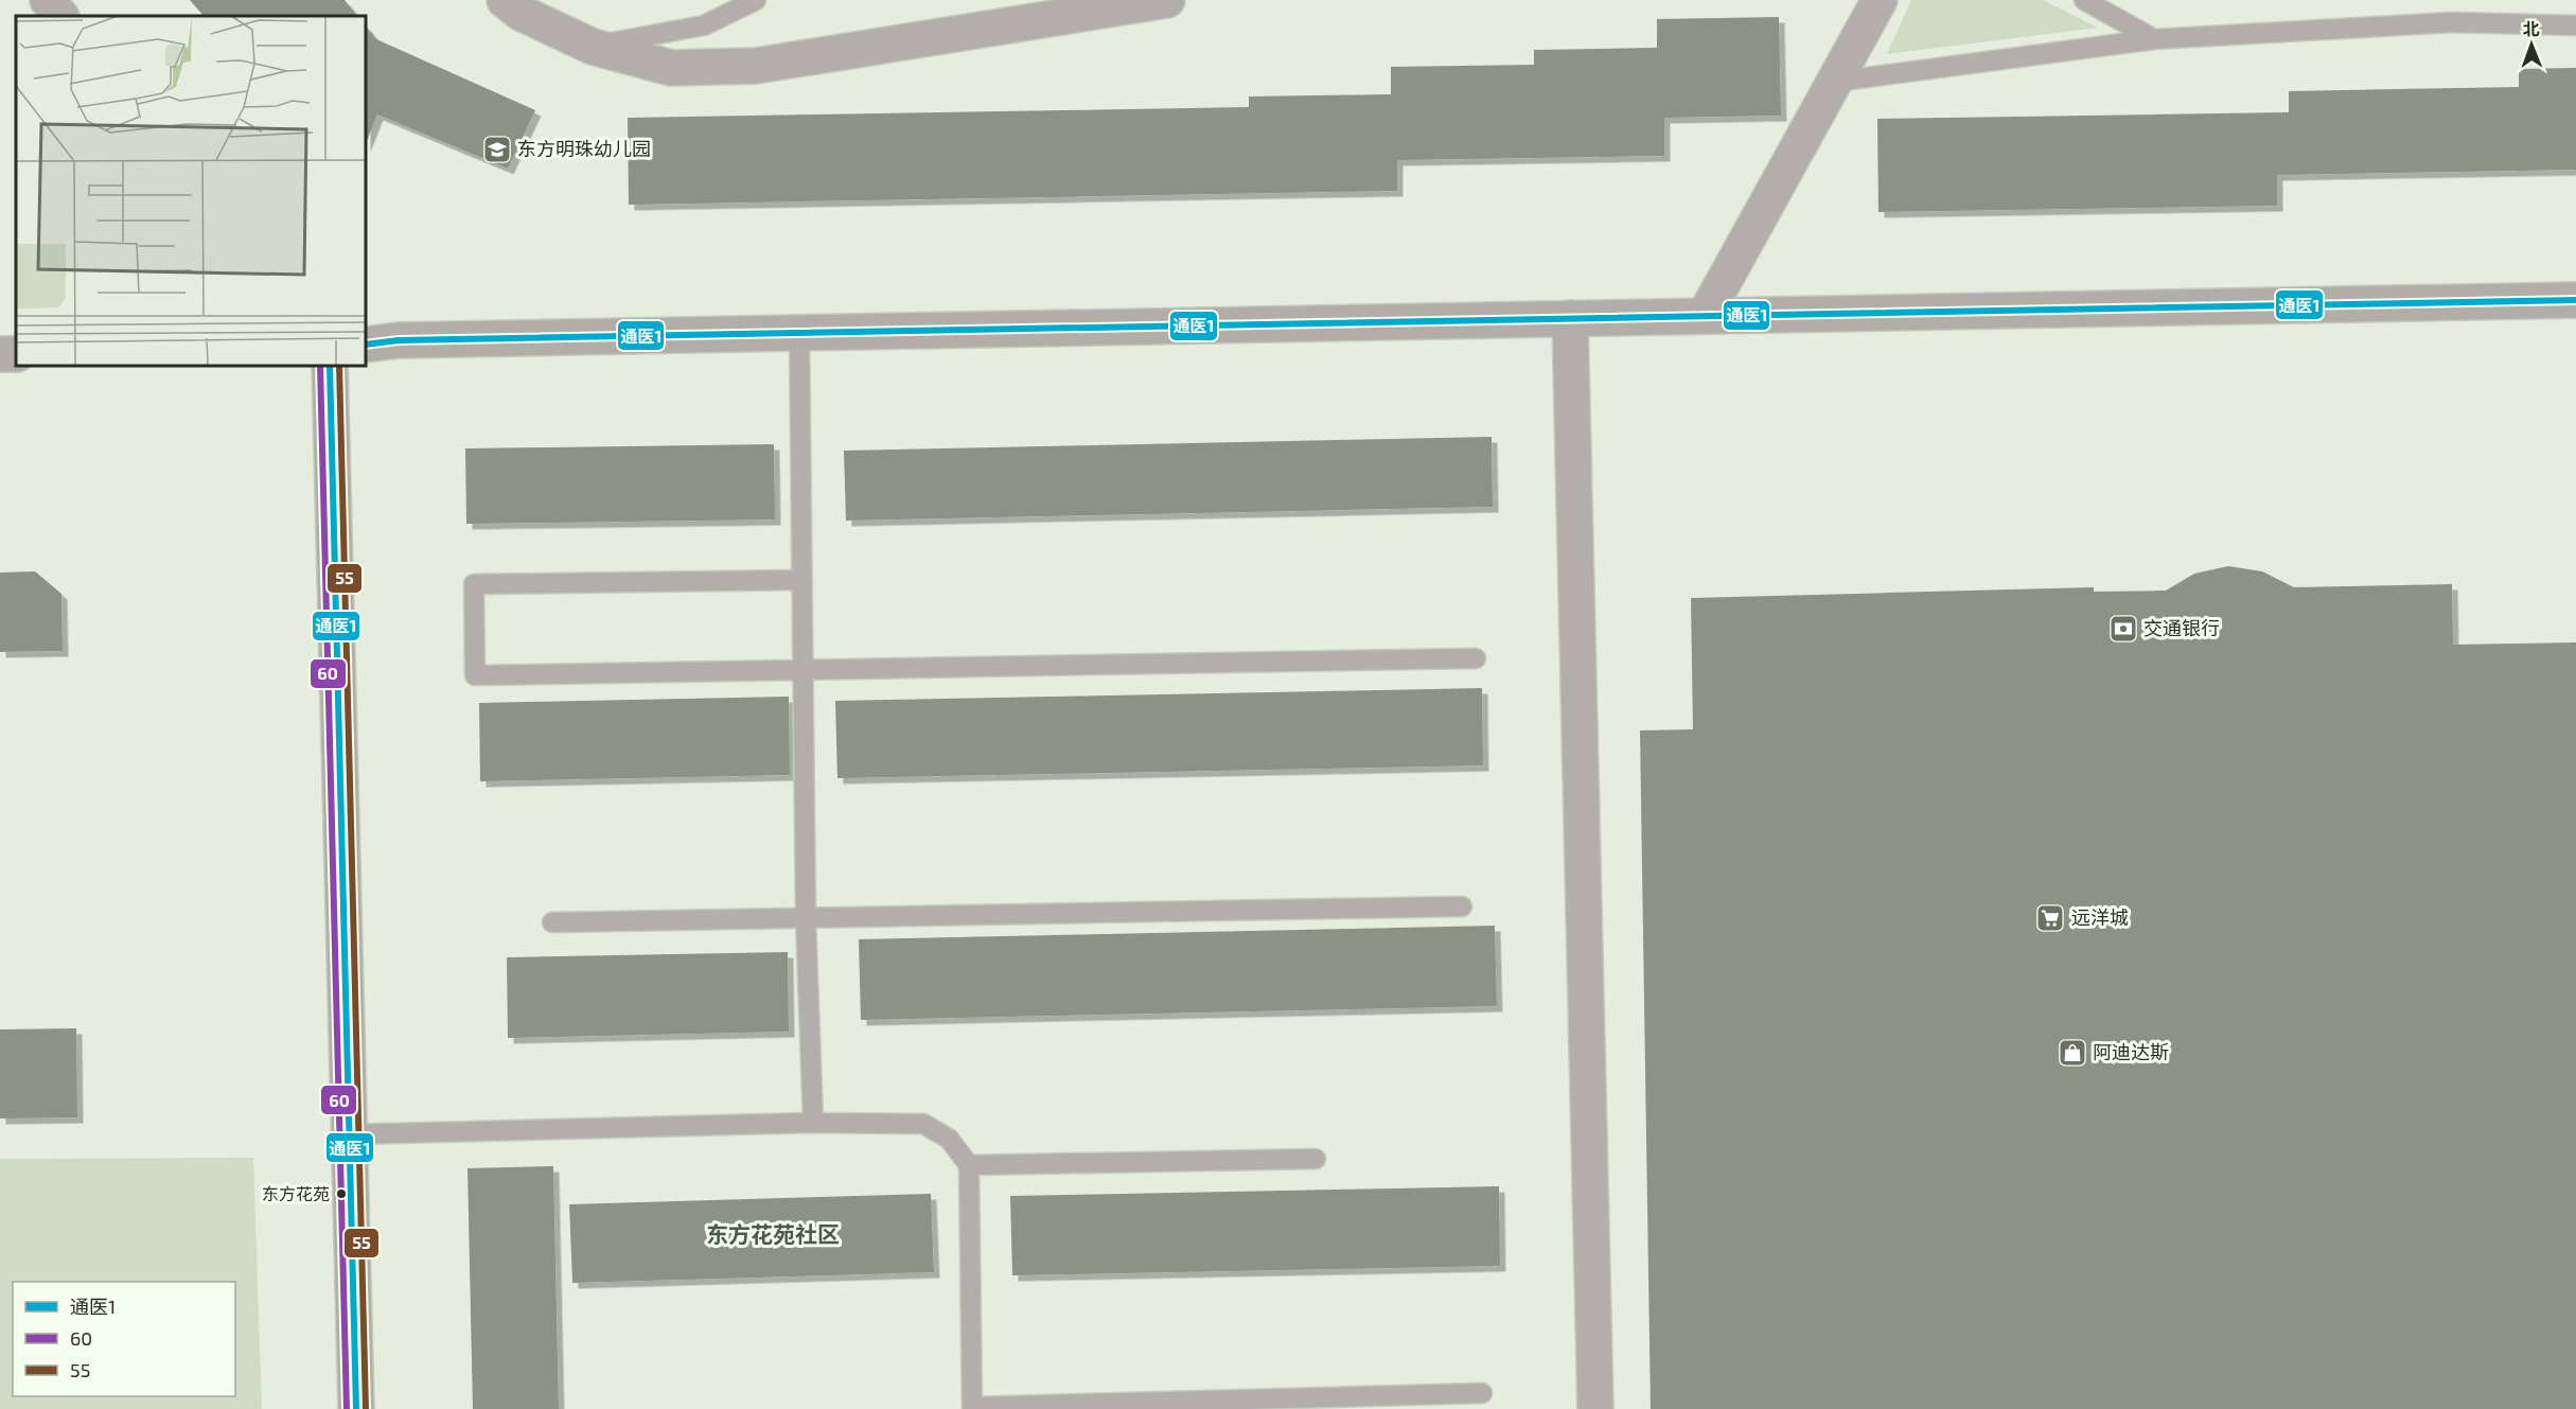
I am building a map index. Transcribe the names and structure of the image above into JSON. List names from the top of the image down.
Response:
{
  "districts": ["东方花苑社区"],
  "places": {
    "school or university": ["东方明珠幼儿园"],
    "bank": ["交通银行"],
    "supermarket": ["远洋城"],
    "shop": ["阿迪达斯"],
    "other": ["东方花苑"]
  },
  "lines": ["transit line 通医1", "transit line 60", "transit line 55"],
  "legend": ["通医1", "60", "55"],
  "north": "top"
}
